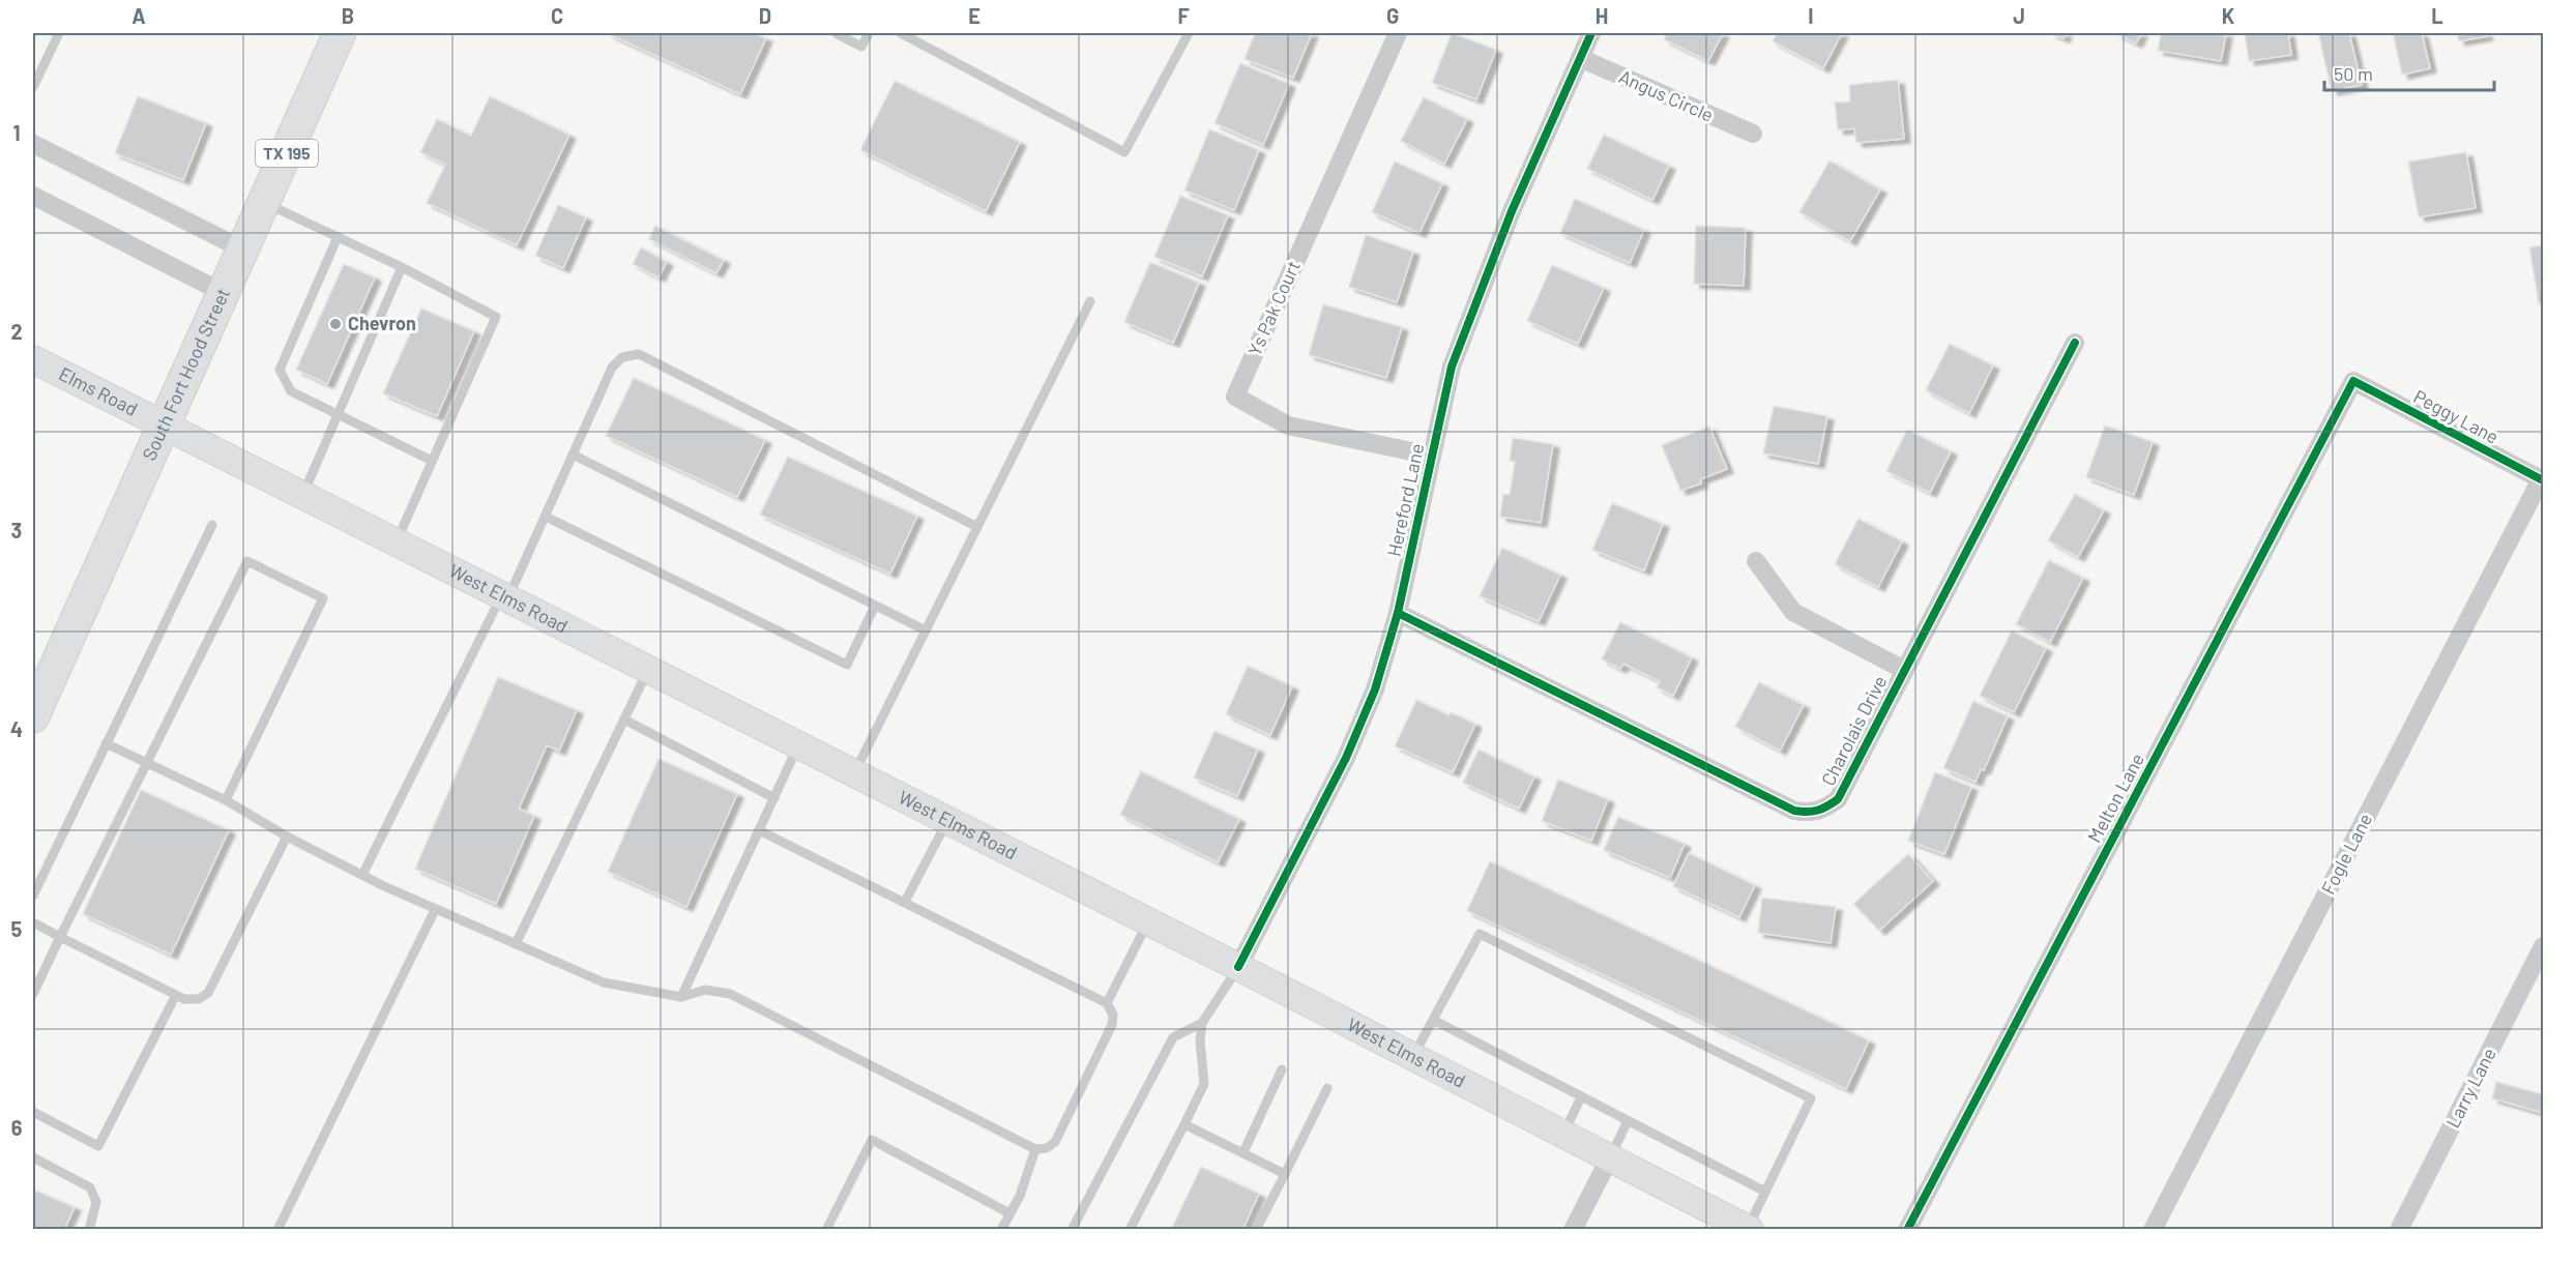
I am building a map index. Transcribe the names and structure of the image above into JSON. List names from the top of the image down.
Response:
{
  "streets": {
    "highway": ["TX 195", "South Fort Hood Street"],
    "main road": ["Elms Road", "West Elms Road"],
    "street": [
      "Angus Circle",
      "Ys Pak Court",
      "Peggy Lane",
      "Hereford Lane",
      "Charolais Drive",
      "Melton Lane",
      "Fogle Lane",
      "Larry Lane"
    ]
  },
  "crossings": [
    ["Angus Circle", "Hereford Lane"],
    ["Ys Pak Court", "Hereford Lane"],
    ["South Fort Hood Street", "Elms Road"],
    ["South Fort Hood Street", "West Elms Road"],
    ["Elms Road", "West Elms Road"],
    ["Peggy Lane", "Melton Lane"],
    ["Peggy Lane", "Fogle Lane"],
    ["Hereford Lane", "West Elms Road"],
    ["Hereford Lane", "Charolais Drive"]
  ],
  "places": ["Chevron"],
  "scale_bar": "50 m",
  "grid": {
    "columns": [
      "A",
      "B",
      "C",
      "D",
      "E",
      "F",
      "G",
      "H",
      "I",
      "J",
      "K",
      "L"
    ],
    "rows": [
      "1",
      "2",
      "3",
      "4",
      "5",
      "6"
    ]
  }
}
